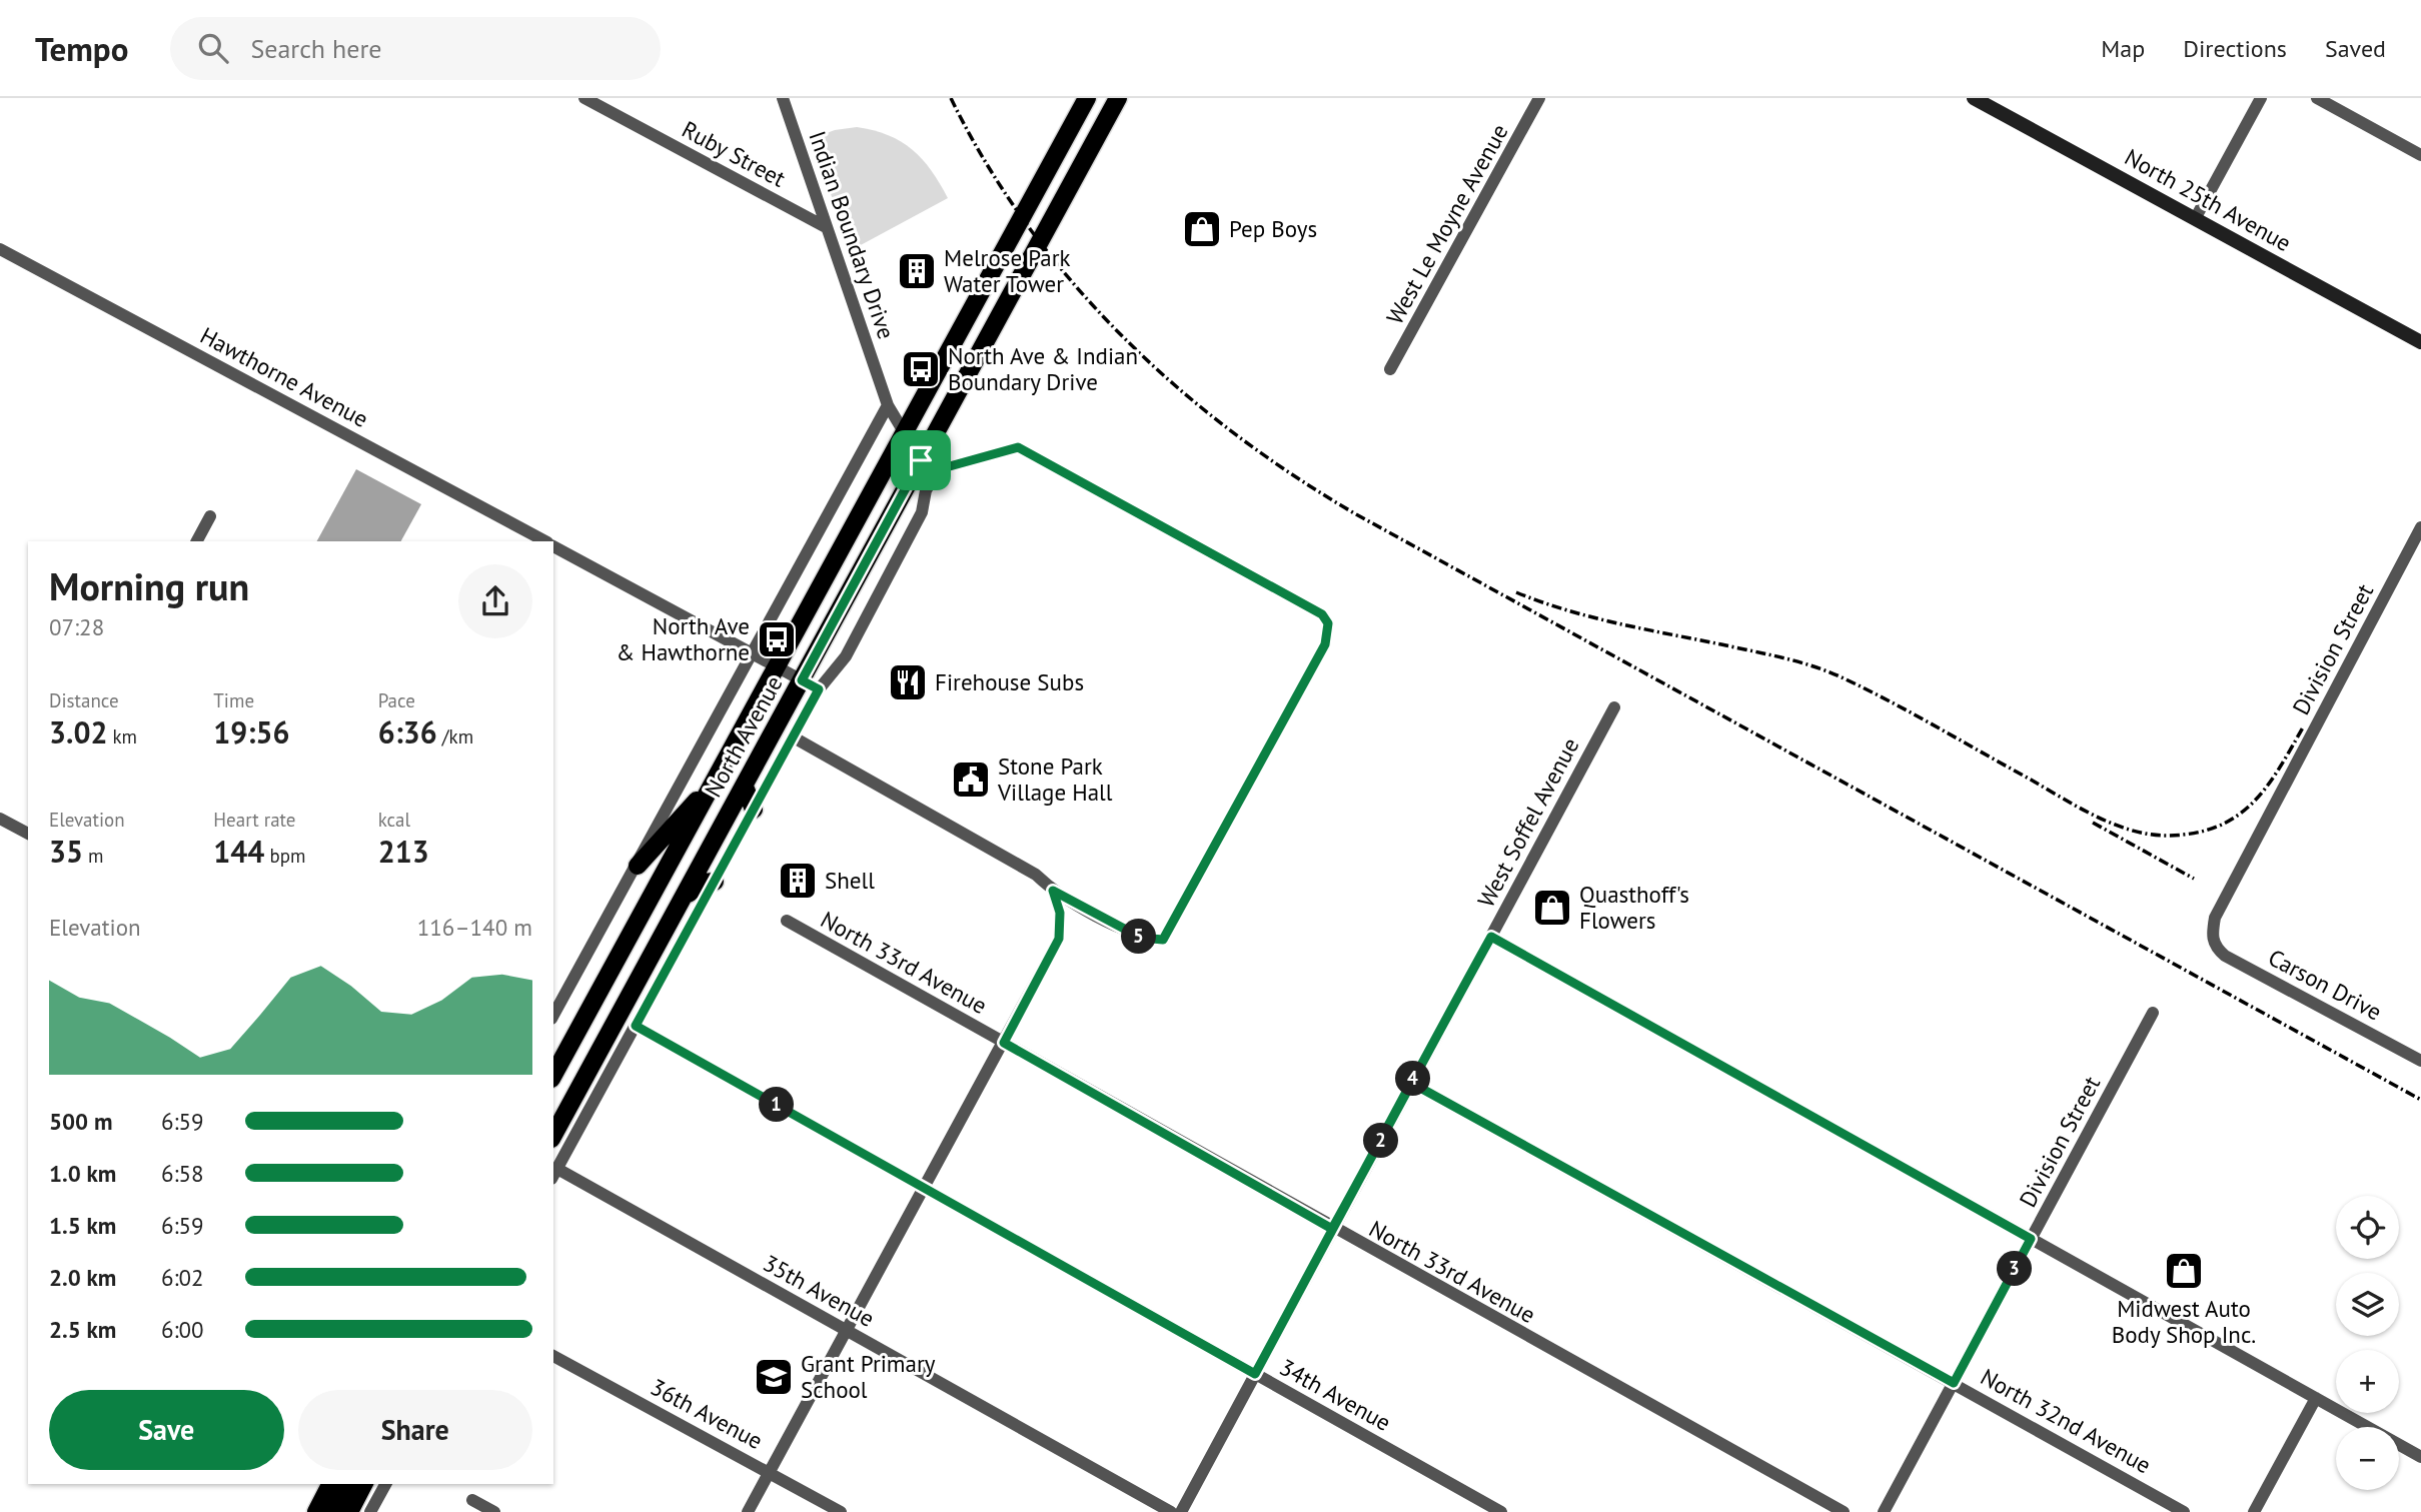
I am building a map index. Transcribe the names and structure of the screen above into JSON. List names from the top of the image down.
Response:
{
  "streets": {
    "main road": ["North 25th Avenue", "North Avenue"],
    "street": [
      "Ruby Street",
      "West Le Moyne Avenue",
      "Indian Boundary Drive",
      "Hawthorne Avenue",
      "Division Street",
      "West Soffel Avenue",
      "North 33rd Avenue",
      "Carson Drive",
      "35th Avenue",
      "34th Avenue",
      "36th Avenue",
      "North 32nd Avenue"
    ]
  },
  "crossings": [
    ["Ruby Street", "Indian Boundary Drive"],
    ["Indian Boundary Drive", "North Avenue"],
    ["Hawthorne Avenue", "North Avenue"],
    ["Division Street", "Carson Drive"],
    ["Division Street", "North 32nd Avenue"],
    ["North Avenue", "35th Avenue"],
    ["North Avenue", "34th Avenue"],
    ["West Soffel Avenue", "North 33rd Avenue"],
    ["West Soffel Avenue", "34th Avenue"],
    ["West Soffel Avenue", "North 32nd Avenue"]
  ],
  "places": {
    "shop": ["Pep Boys", "Quasthoff's Flowers", "Midwest Auto Body Shop Inc."],
    "building": ["Melrose Park Water Tower", "Shell"],
    "bus stop": ["North Ave & Indian Boundary Drive", "North Ave & Hawthorne"],
    "restaurant": ["Firehouse Subs"],
    "public building": ["Stone Park Village Hall"],
    "school or university": ["Grant Primary School"]
  },
  "page": {
    "header": "Tempo",
    "search": "Search here",
    "nav": ["Map", "Directions", "Saved"],
    "heading": ["Morning run", "07:28"],
    "stats": [
      ["Distance", "3.02 km"],
      ["Time", "19:56"],
      ["Pace", "6:36 /km"],
      ["Elevation", "35 m"],
      ["Heart rate", "144 bpm"],
      ["kcal", "213"]
    ],
    "chart": ["Elevation", "116–140 m"],
    "pins": [
      "5",
      "4",
      "1",
      "2",
      "3"
    ],
    "list": [
      {
        "name": "500 m",
        "note": "6:59"
      },
      {
        "name": "1.0 km",
        "note": "6:58"
      },
      {
        "name": "1.5 km",
        "note": "6:59"
      },
      {
        "name": "2.0 km",
        "note": "6:02"
      },
      {
        "name": "2.5 km",
        "note": "6:00"
      }
    ],
    "map_buttons": ["+", "−"],
    "buttons": ["Save", "Share"]
  }
}
